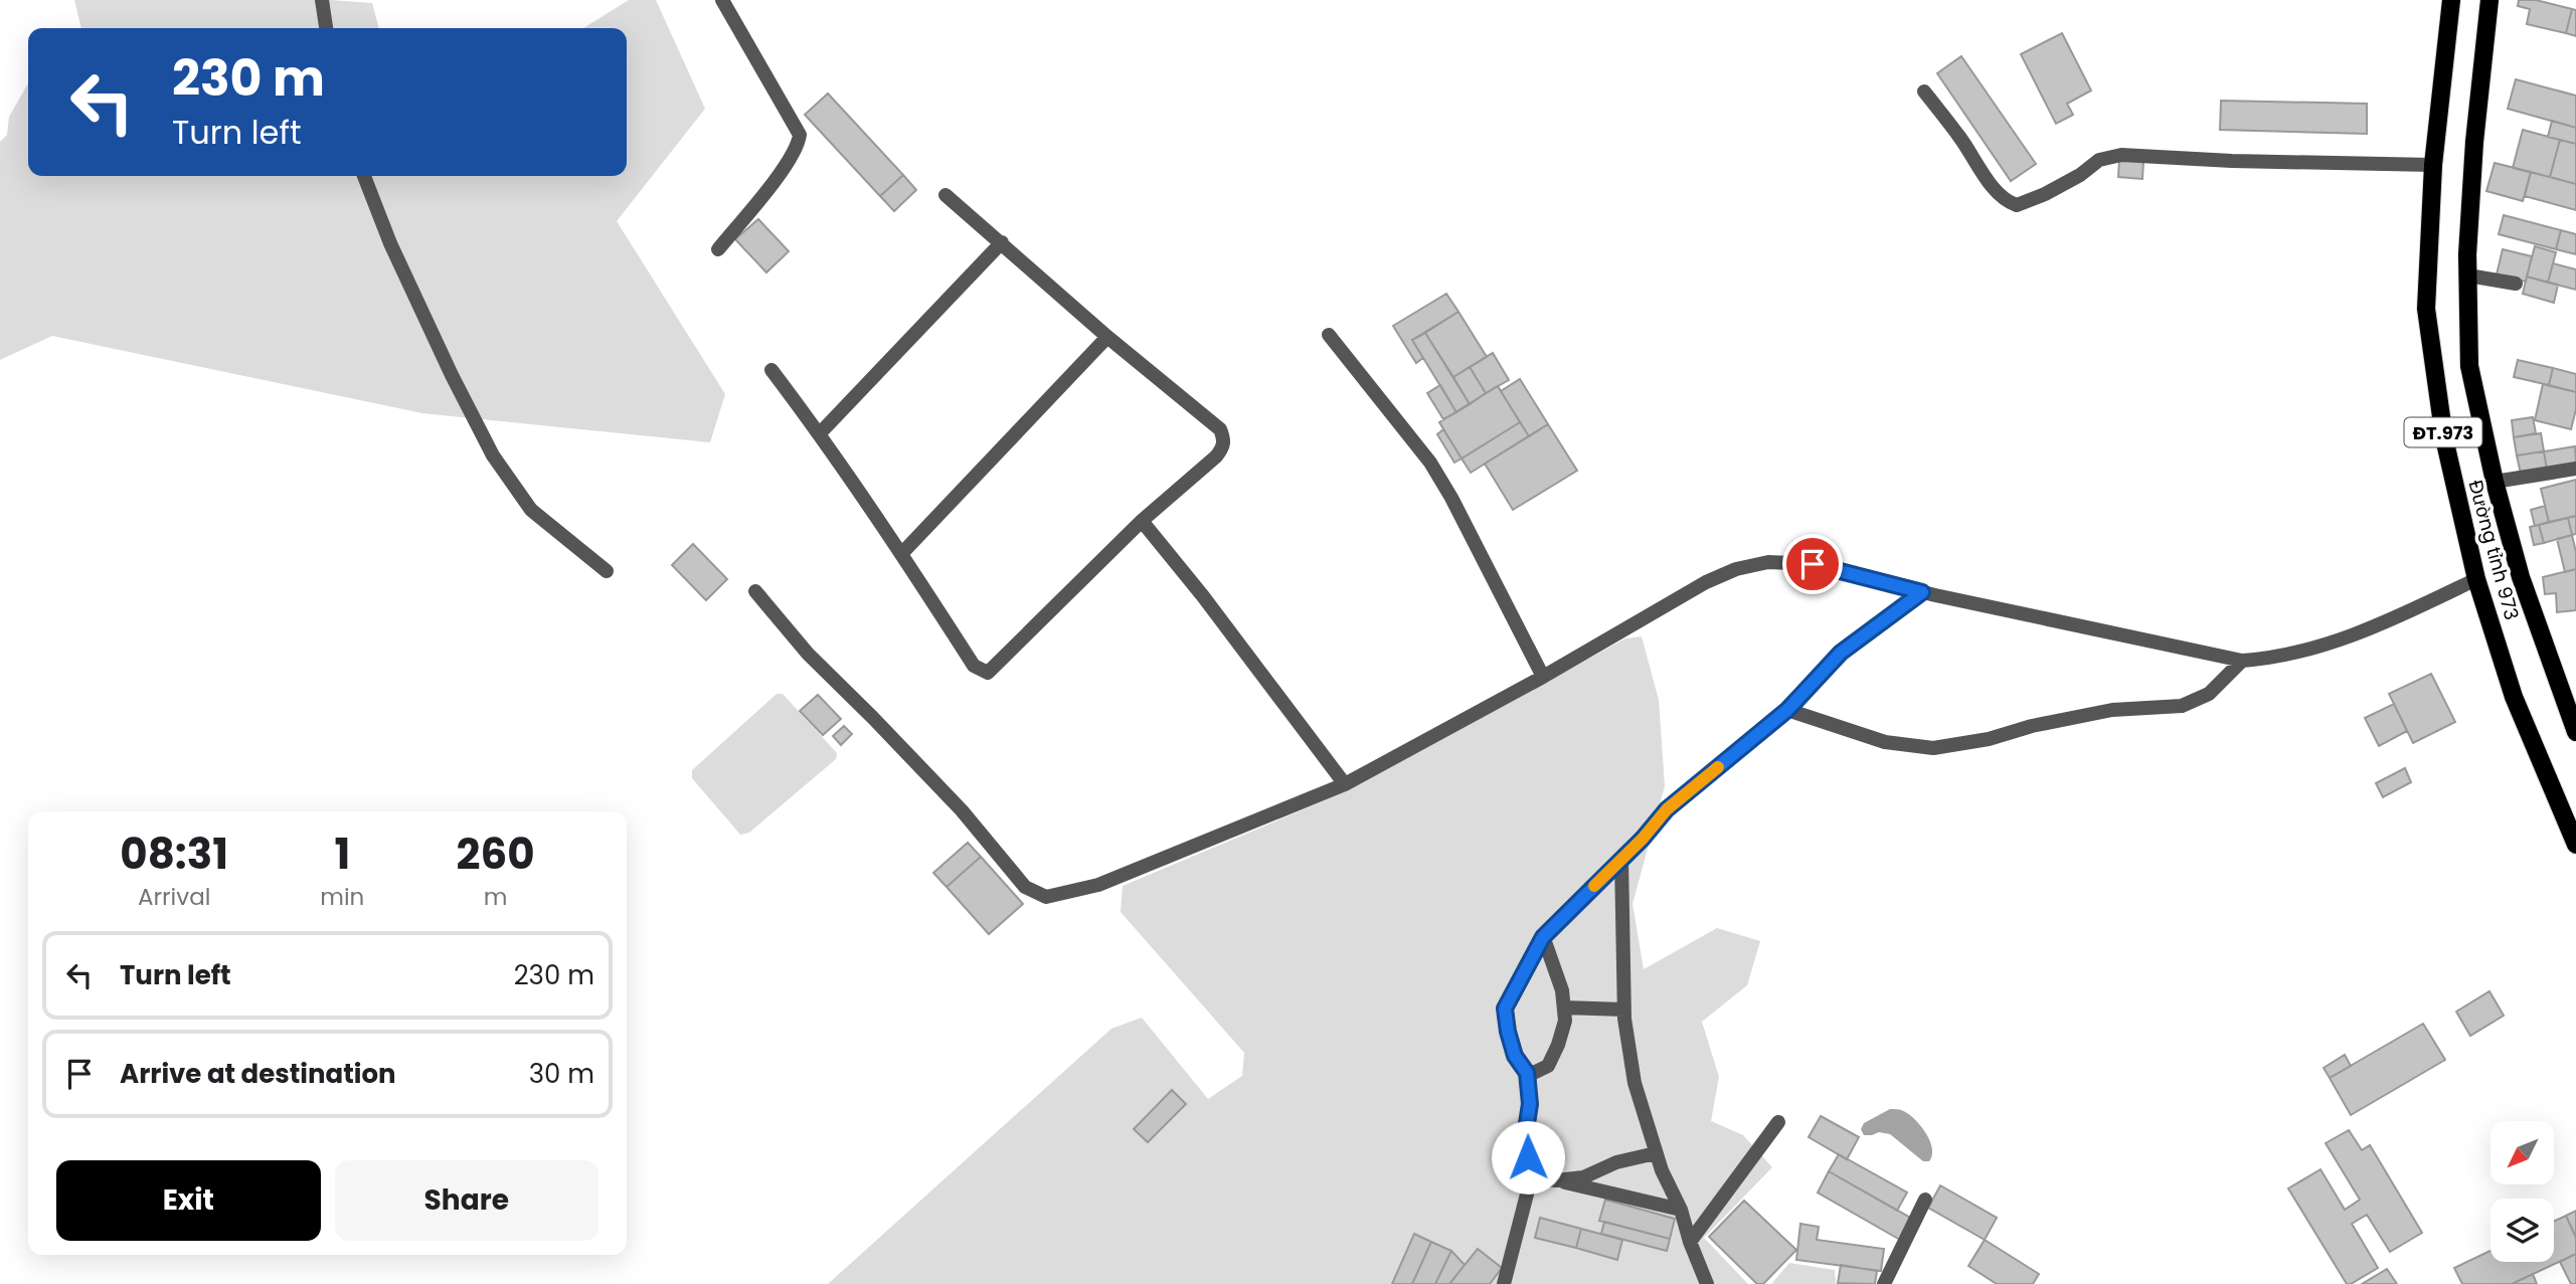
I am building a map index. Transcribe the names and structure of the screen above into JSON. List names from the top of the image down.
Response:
{
  "streets": {
    "main road": ["ĐT.973", "Đường tỉnh 973"]
  },
  "north": "bottom left",
  "page": {
    "turn": ["230 m", "Turn left"],
    "eta": [
      "08:31",
      "Arrival",
      "1",
      "min",
      "260",
      "m"
    ],
    "list": [
      {
        "name": "Turn left",
        "value": "230 m"
      },
      {
        "name": "Arrive at destination",
        "value": "30 m"
      }
    ],
    "buttons": ["Exit", "Share"]
  }
}
